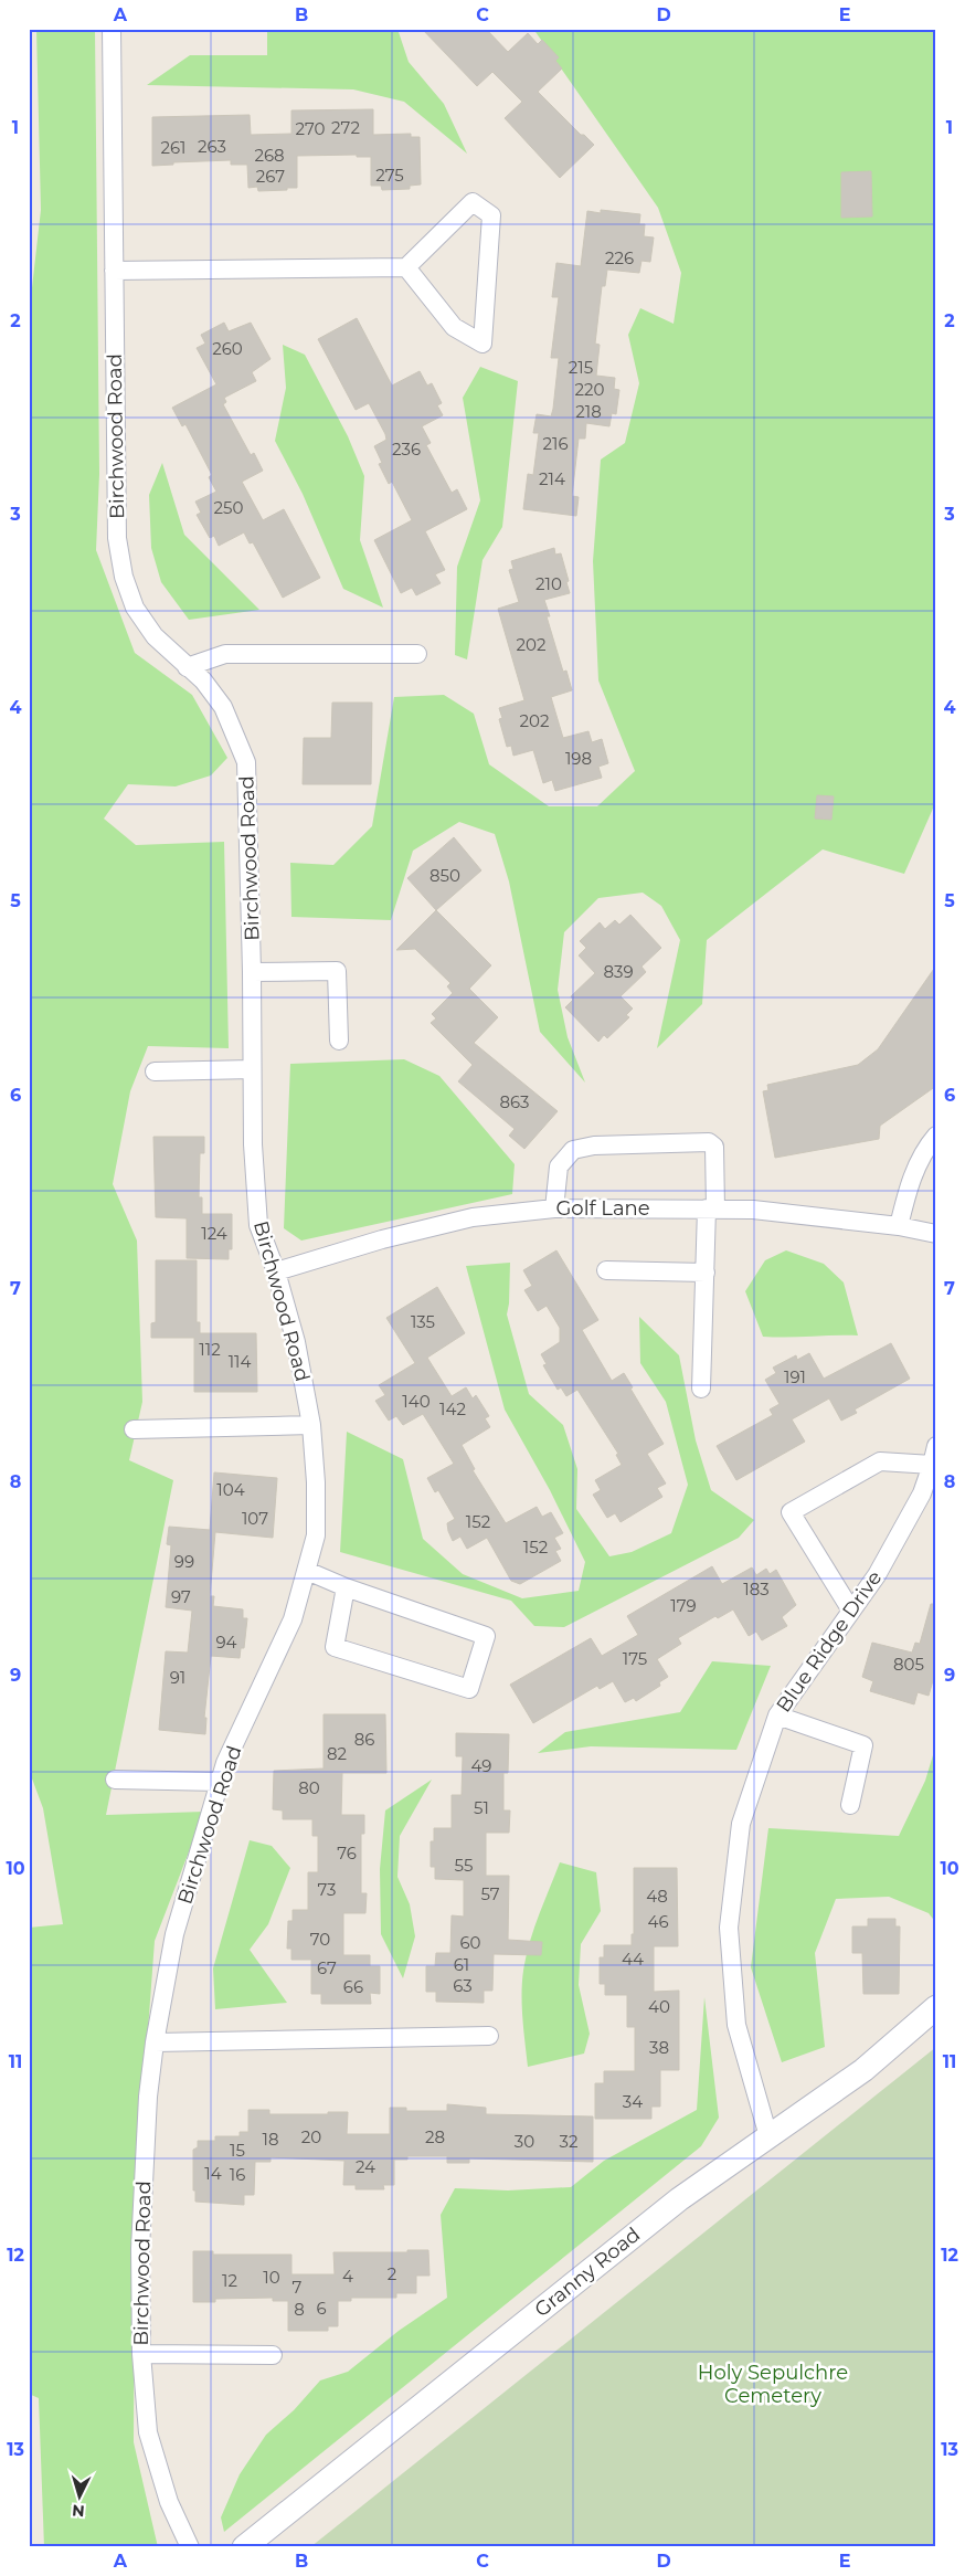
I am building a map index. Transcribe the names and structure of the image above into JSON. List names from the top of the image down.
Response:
{
  "streets": {
    "street": [
      "Birchwood Road",
      "Golf Lane",
      "Blue Ridge Drive",
      "Granny Road"
    ]
  },
  "crossings": [
    ["Birchwood Road", "Golf Lane"],
    ["Blue Ridge Drive", "Granny Road"]
  ],
  "parks": ["Holy Sepulchre Cemetery"],
  "house_numbers": [
    "272",
    "270",
    "263",
    "261",
    "268",
    "275",
    "267",
    "226",
    "260",
    "215",
    "220",
    "218",
    "216",
    "236",
    "214",
    "250",
    "210",
    "202",
    "202",
    "198",
    "850",
    "839",
    "863",
    "124",
    "135",
    "112",
    "114",
    "191",
    "140",
    "142",
    "104",
    "107",
    "152",
    "152",
    "99",
    "183",
    "97",
    "179",
    "94",
    "175",
    "805",
    "91",
    "86",
    "82",
    "49",
    "80",
    "51",
    "76",
    "55",
    "73",
    "57",
    "48",
    "46",
    "70",
    "60",
    "44",
    "61",
    "67",
    "63",
    "66",
    "40",
    "38",
    "34",
    "20",
    "28",
    "18",
    "30",
    "32",
    "15",
    "24",
    "14",
    "16",
    "2",
    "4",
    "10",
    "12",
    "7",
    "6",
    "8"
  ],
  "north": "bottom",
  "grid": {
    "columns": [
      "A",
      "B",
      "C",
      "D",
      "E"
    ],
    "rows": [
      "1",
      "2",
      "3",
      "4",
      "5",
      "6",
      "7",
      "8",
      "9",
      "10",
      "11",
      "12",
      "13"
    ]
  }
}
